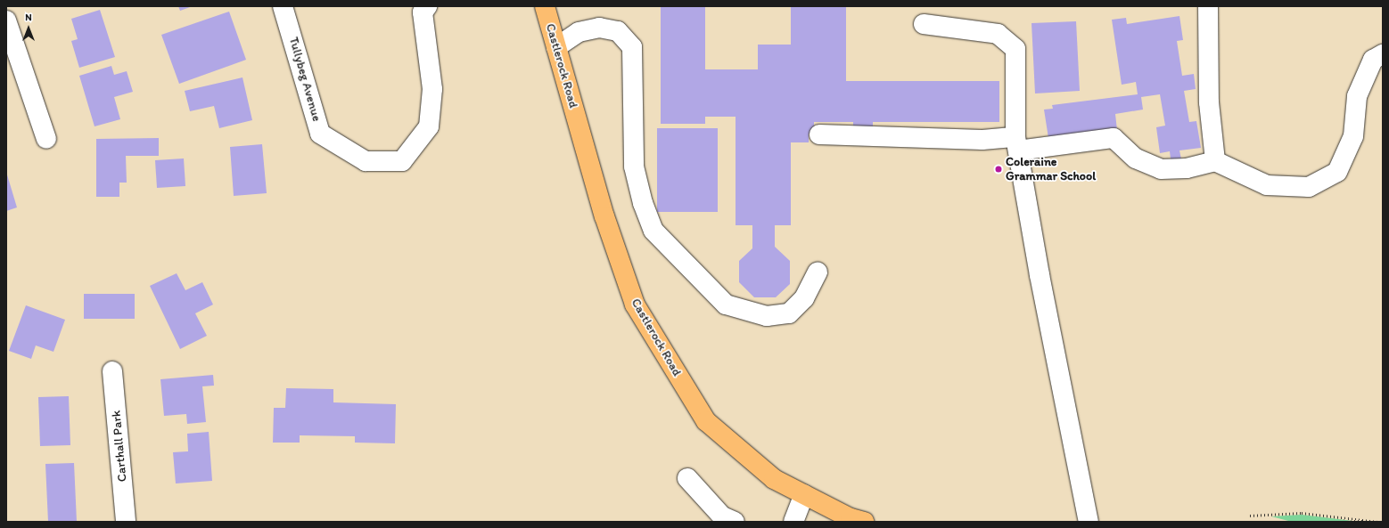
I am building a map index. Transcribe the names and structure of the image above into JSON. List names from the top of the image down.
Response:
{
  "streets": {
    "main road": ["Castlerock Road"],
    "street": ["Tullybeg Avenue", "Carthall Park"]
  },
  "places": ["Coleraine Grammar School"],
  "north": "top"
}
